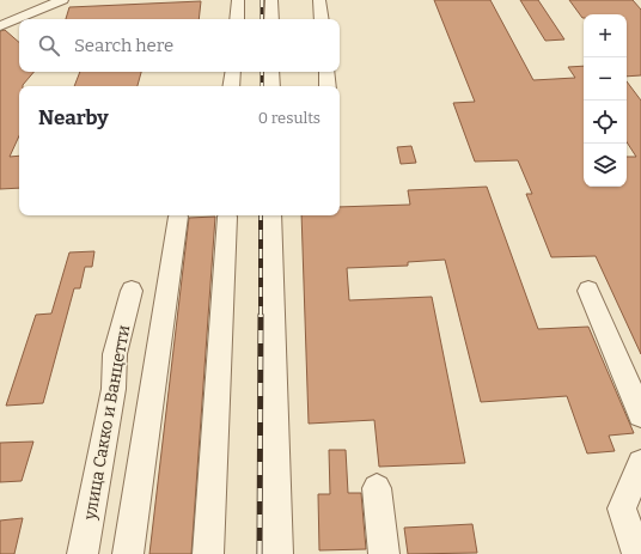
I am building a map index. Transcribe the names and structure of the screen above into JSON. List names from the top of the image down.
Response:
{
  "streets": {
    "street": ["улица Сакко и Ванцетти"]
  },
  "page": {
    "map_buttons": ["+", "−"],
    "search": "Search here",
    "heading": ["Nearby", "0 results"]
  }
}
